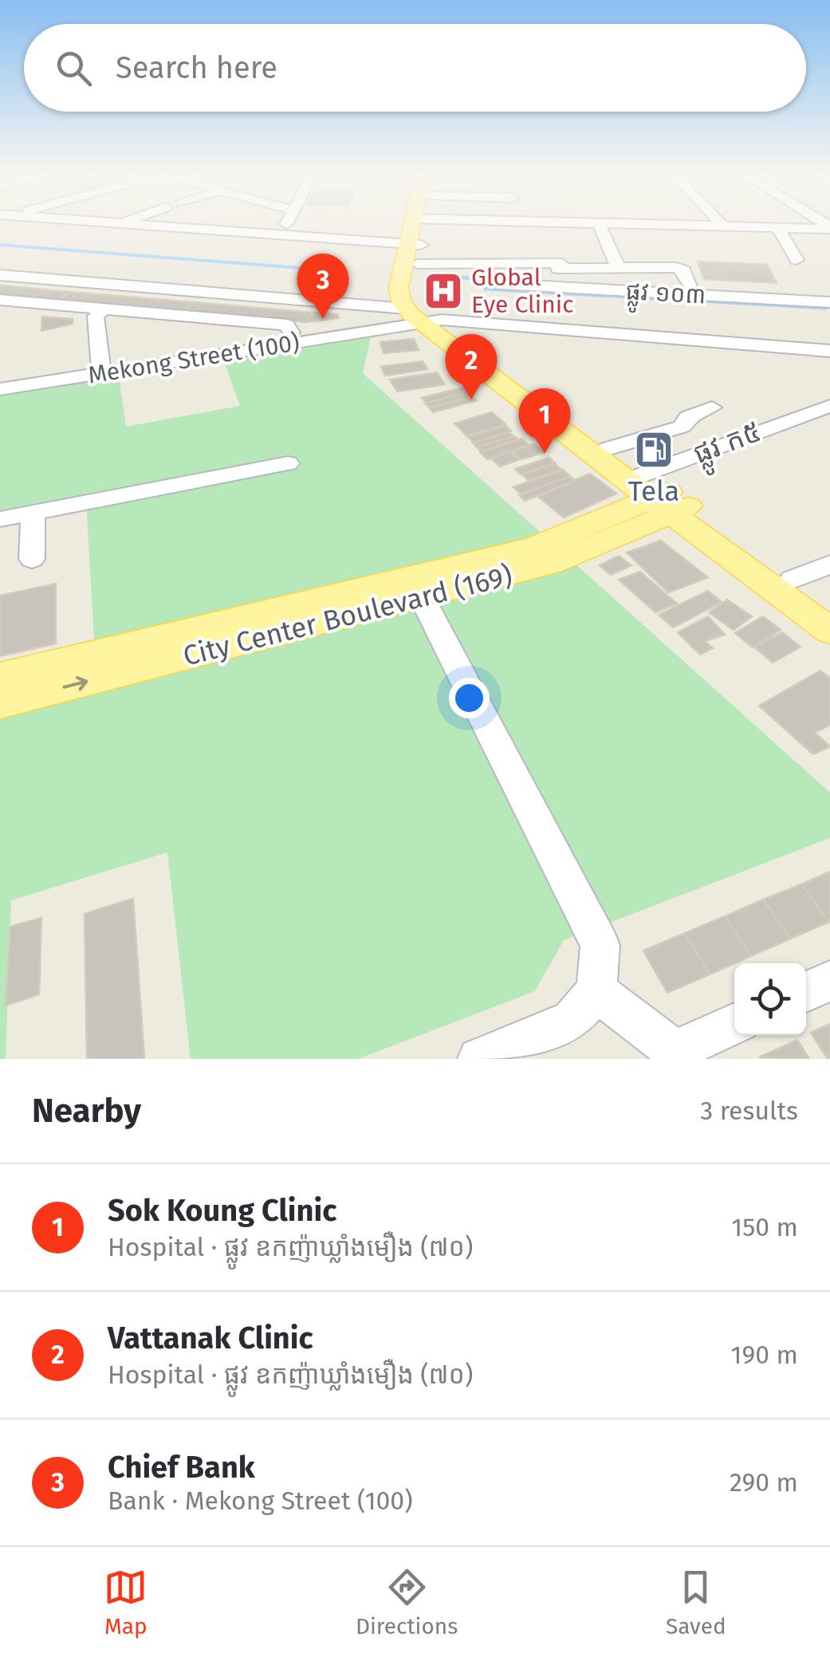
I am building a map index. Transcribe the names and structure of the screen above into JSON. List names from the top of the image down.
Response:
{
  "streets": {
    "main road": ["City Center Boulevard (169)"],
    "street": ["ផ្លូវ ១០៣", "Mekong Street (100)", "ផ្លូវ ក៥"]
  },
  "crossings": [
    ["ផ្លូវ ក៥", "City Center Boulevard (169)"]
  ],
  "places": {
    "hospital": ["Global Eye Clinic"],
    "fuel station": ["Tela"]
  },
  "page": {
    "search": "Search here",
    "pins": ["3", "2", "1"],
    "heading": ["Nearby", "3 results"],
    "list": [
      {
        "mark": "1",
        "name": "Sok Koung Clinic",
        "note": "Hospital · ផ្លូវ ឧកញ៉ាឃ្លាំងមឿង (៧០)",
        "value": "150 m"
      },
      {
        "mark": "2",
        "name": "Vattanak Clinic",
        "note": "Hospital · ផ្លូវ ឧកញ៉ាឃ្លាំងមឿង (៧០)",
        "value": "190 m"
      },
      {
        "mark": "3",
        "name": "Chief Bank",
        "note": "Bank · Mekong Street (100)",
        "value": "290 m"
      }
    ],
    "nav": ["Map", "Directions", "Saved"]
  }
}
